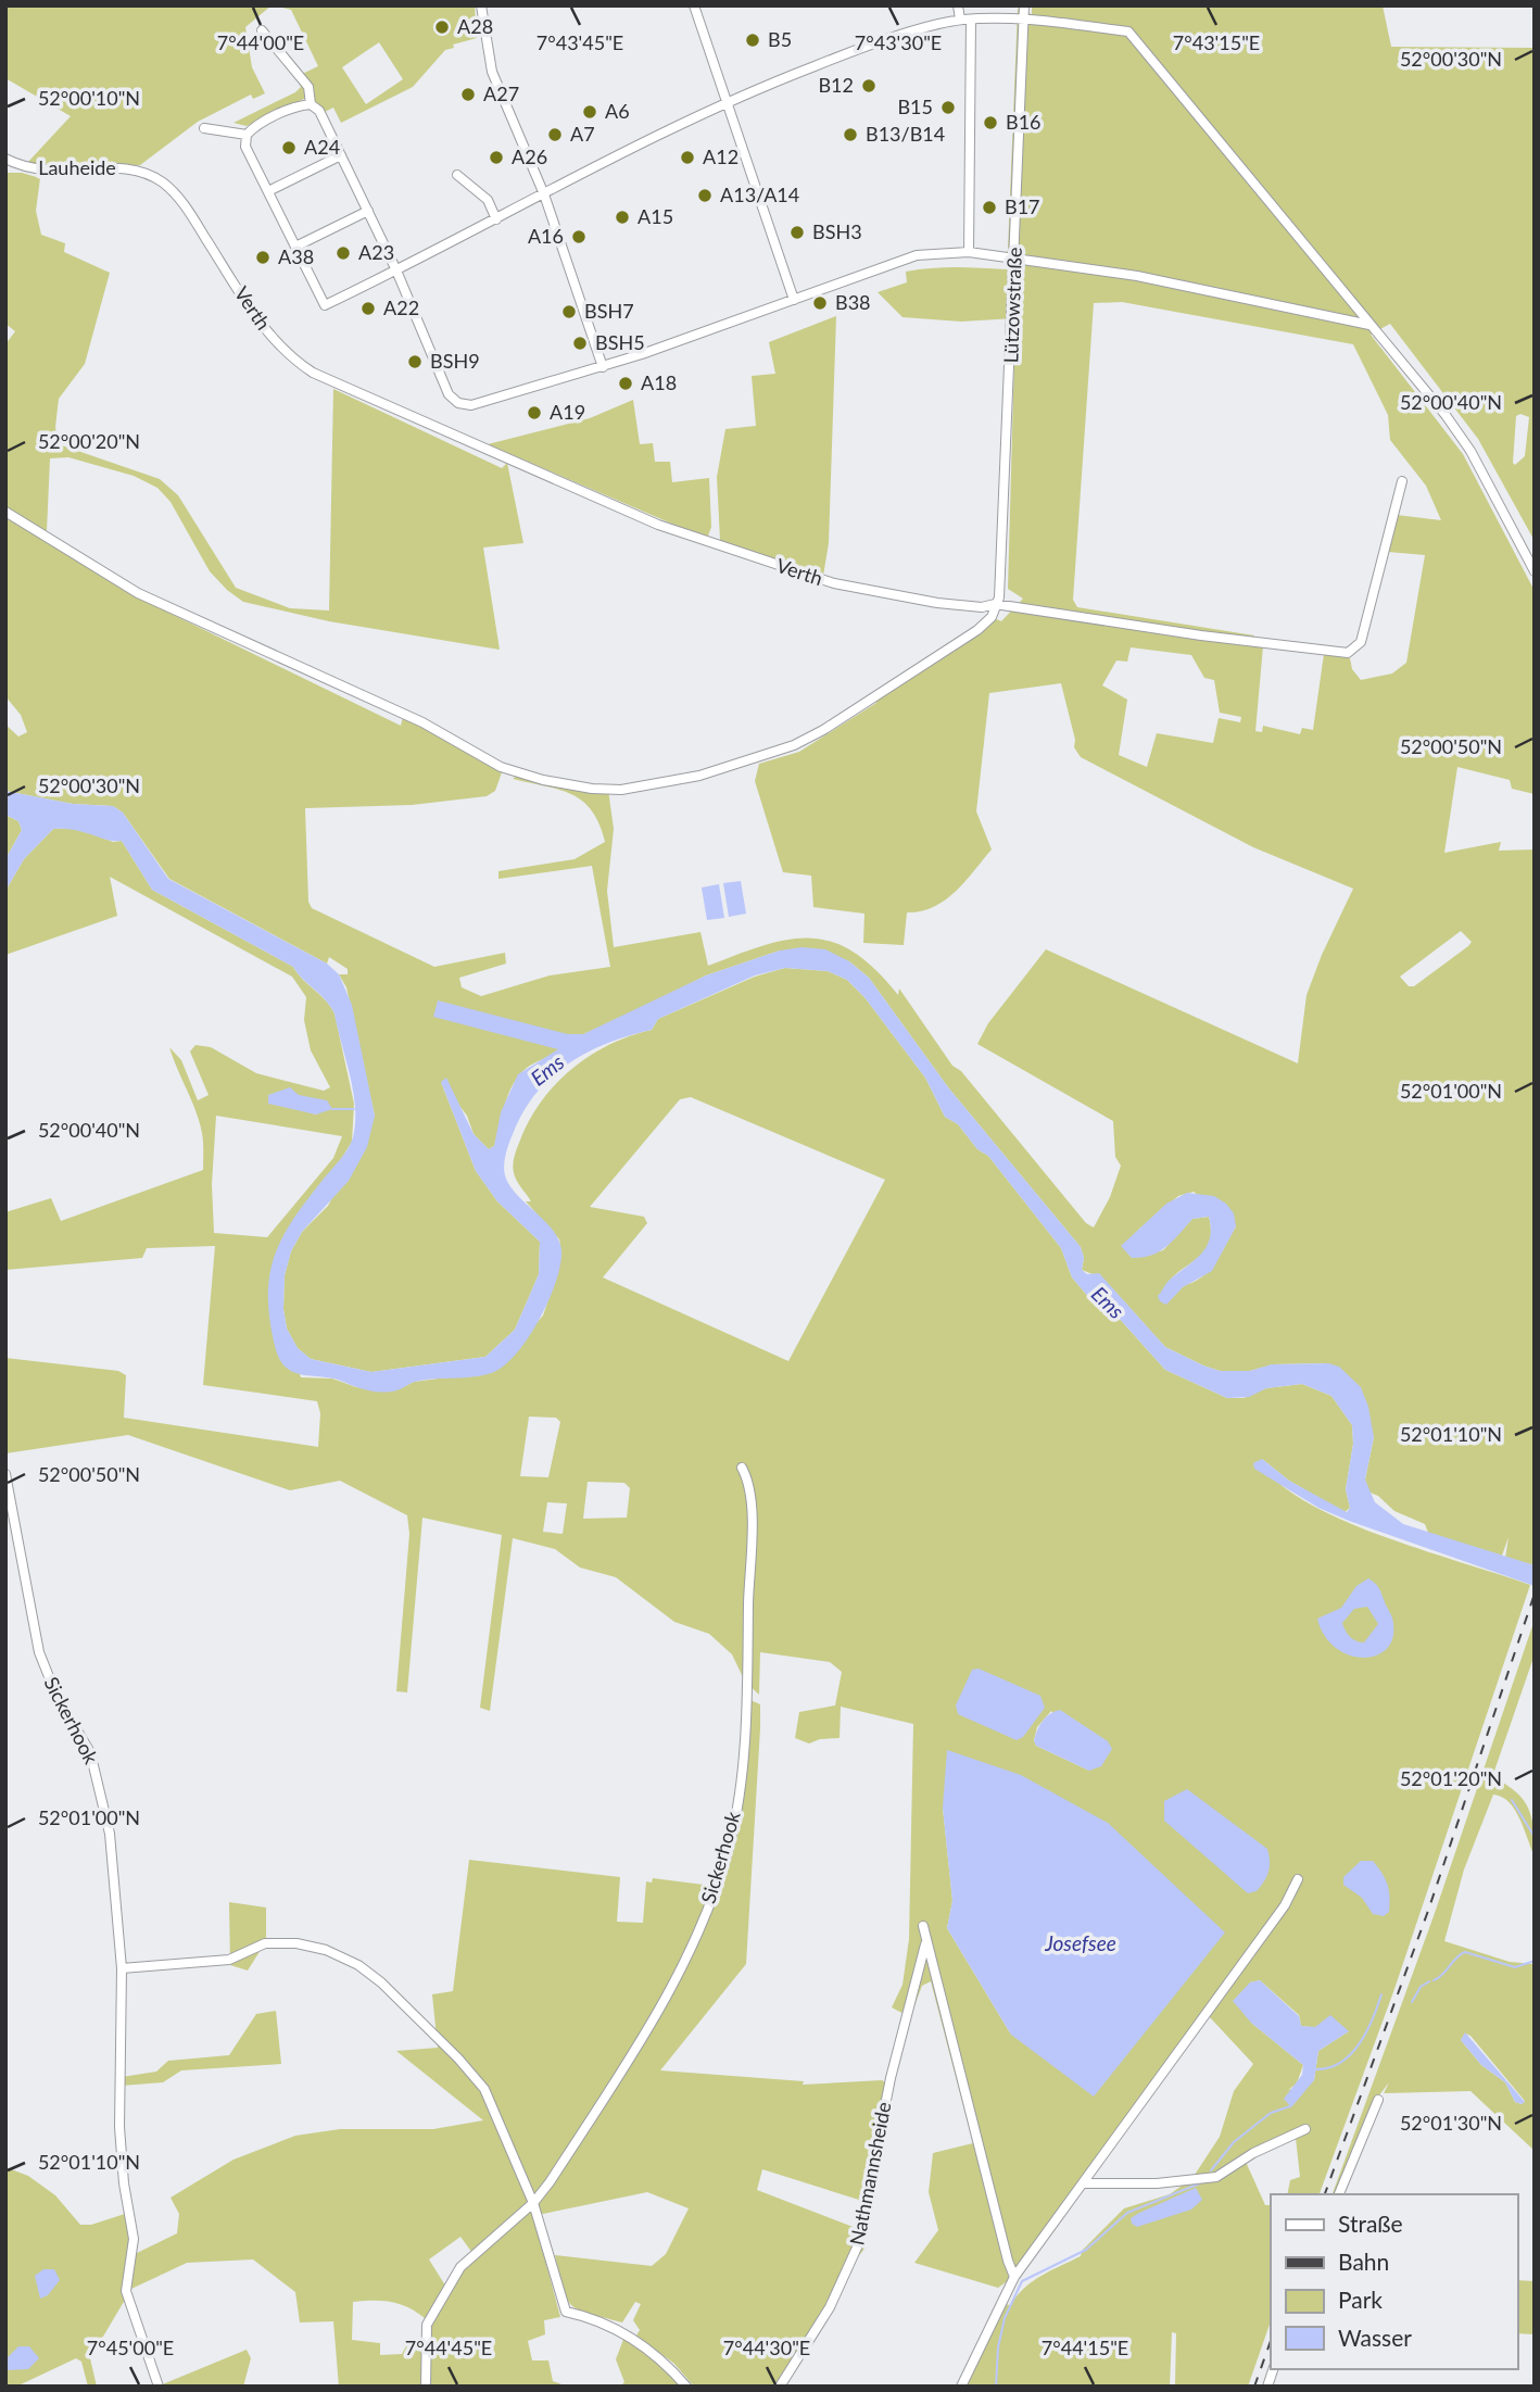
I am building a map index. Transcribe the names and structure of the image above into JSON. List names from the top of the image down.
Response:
{
  "streets": {
    "street": [
      "Lauheide",
      "Lützowstraße",
      "Verth",
      "Sickerhook",
      "Nathmannsheide"
    ]
  },
  "crossings": [
    ["Lauheide", "Verth"],
    ["Lützowstraße", "Verth"]
  ],
  "water": ["Ems", "Josefsee"],
  "places": [
    "A28",
    "B5",
    "B12",
    "A27",
    "B15",
    "A6",
    "B16",
    "A7",
    "B13/B14",
    "A24",
    "A26",
    "A12",
    "A13/A14",
    "B17",
    "A15",
    "BSH3",
    "A16",
    "A23",
    "A38",
    "B38",
    "A22",
    "BSH7",
    "BSH5",
    "BSH9",
    "A18",
    "A19"
  ],
  "legend": [
    "Straße",
    "Bahn",
    "Park",
    "Wasser"
  ],
  "coordinates": [
    "7°44'00\"E",
    "7°43'45\"E",
    "7°43'30\"E",
    "7°43'15\"E",
    "52°00'30\"N",
    "52°00'10\"N",
    "52°00'40\"N",
    "52°00'20\"N",
    "52°00'50\"N",
    "52°01'00\"N",
    "52°01'10\"N",
    "52°01'20\"N",
    "52°01'30\"N",
    "7°45'00\"E",
    "7°44'45\"E",
    "7°44'30\"E",
    "7°44'15\"E"
  ]
}
